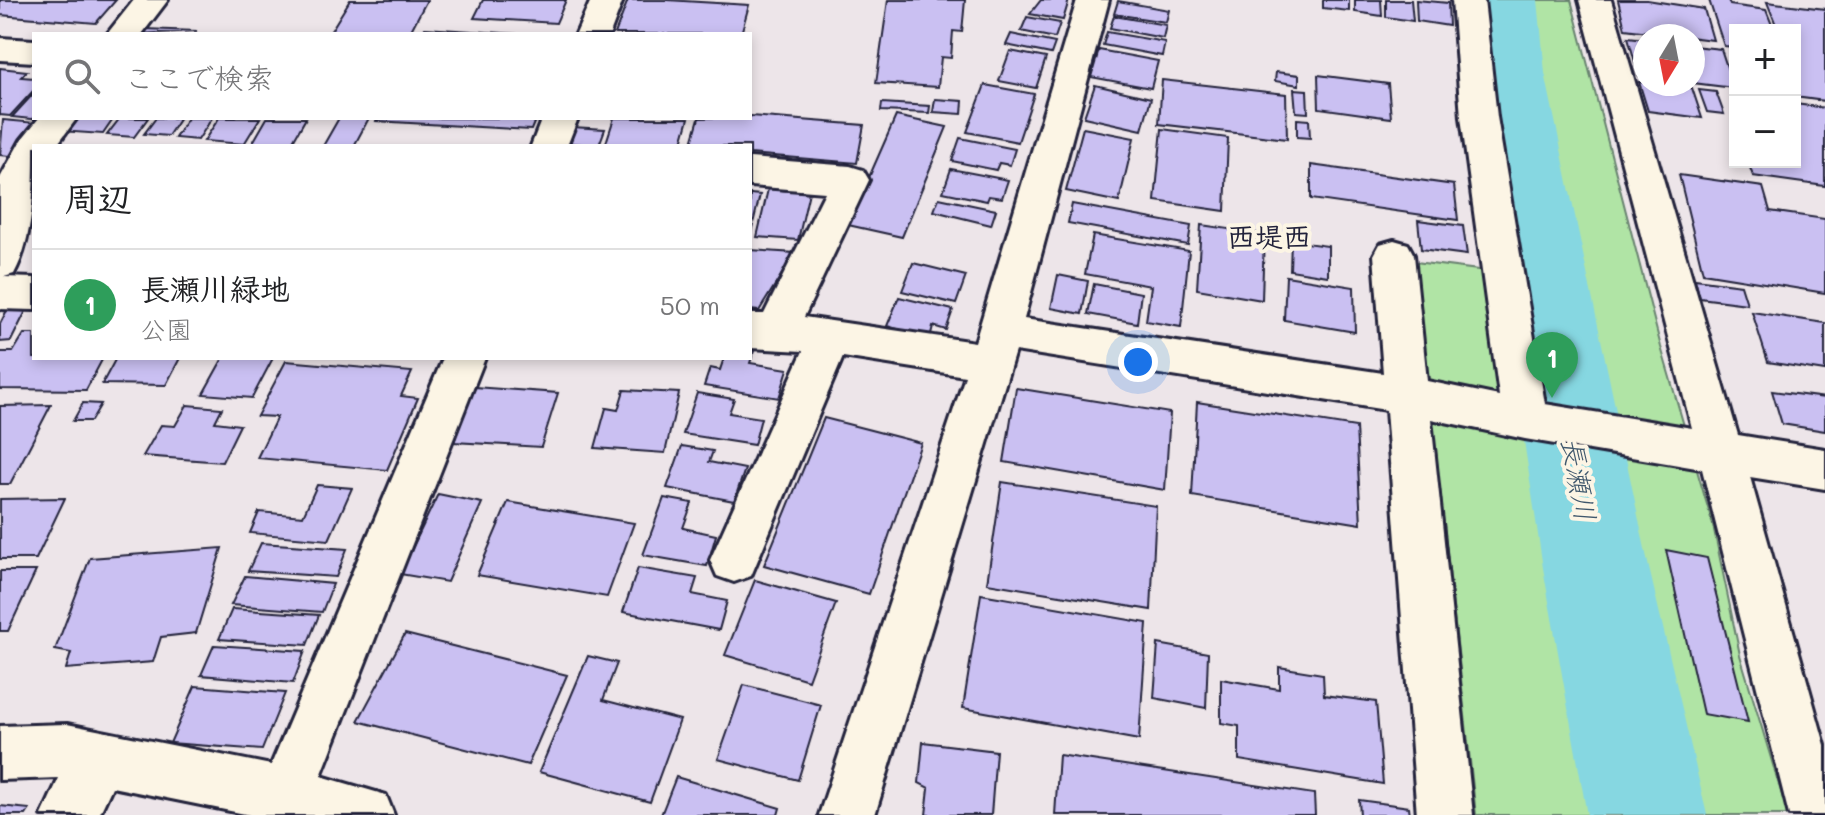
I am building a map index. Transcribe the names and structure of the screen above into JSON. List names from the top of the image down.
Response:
{
  "districts": ["西堤西"],
  "water": ["長瀬川"],
  "north": "bottom",
  "page": {
    "map_buttons": ["+", "−"],
    "search": "ここで検索",
    "heading": "周辺",
    "list": [
      {
        "mark": "1",
        "name": "長瀬川緑地",
        "note": "公園",
        "value": "50 m"
      }
    ],
    "pins": "1"
  }
}
